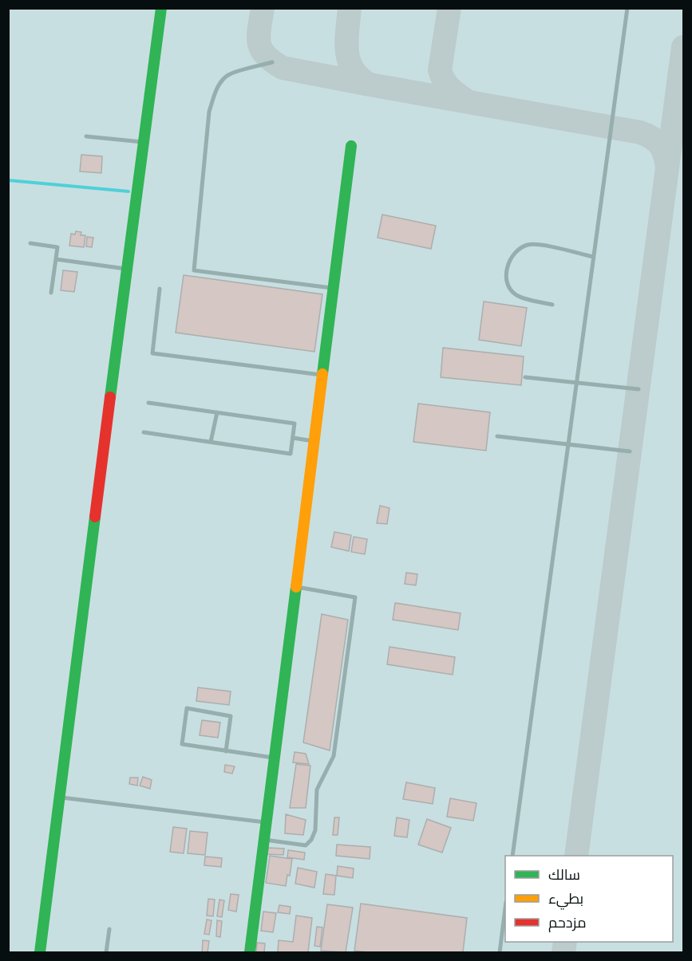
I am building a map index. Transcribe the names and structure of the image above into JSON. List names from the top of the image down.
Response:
{
  "legend": ["سالك", "بطيء", "مزدحم"]
}
